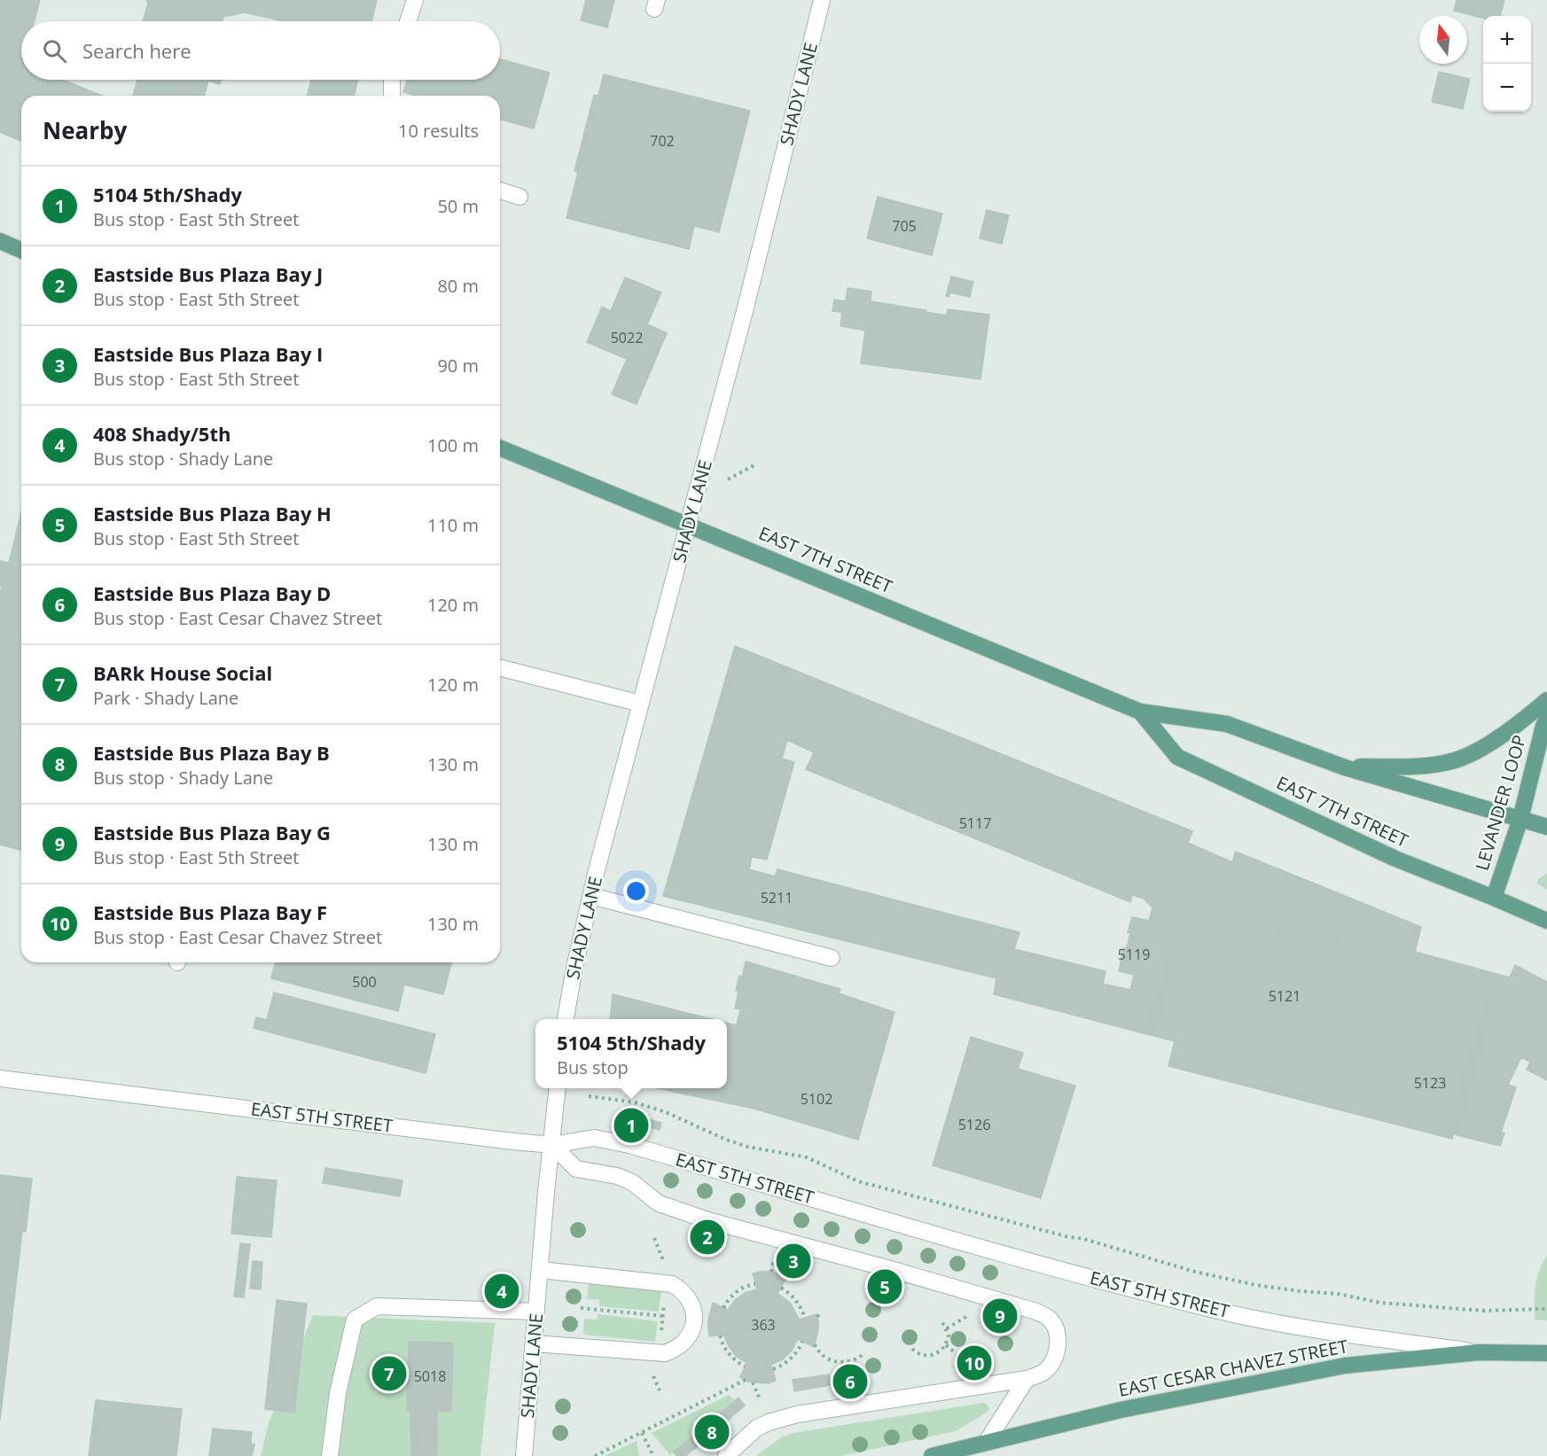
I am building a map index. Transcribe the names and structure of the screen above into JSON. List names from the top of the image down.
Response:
{
  "streets": {
    "main road": ["EAST 7TH STREET", "LEVANDER LOOP", "EAST CESAR CHAVEZ STREET"],
    "street": ["SHADY LANE", "EAST 5TH STREET"]
  },
  "crossings": [
    ["SHADY LANE", "EAST 7TH STREET"],
    ["SHADY LANE", "EAST 5TH STREET"],
    ["EAST 7TH STREET", "LEVANDER LOOP"],
    ["EAST 5TH STREET", "EAST CESAR CHAVEZ STREET"]
  ],
  "house_numbers": [
    "702",
    "705",
    "5022",
    "5117",
    "5211",
    "5119",
    "500",
    "5121",
    "5123",
    "5102",
    "5126",
    "363",
    "5018"
  ],
  "north": "top",
  "page": {
    "map_buttons": ["+", "−"],
    "search": "Search here",
    "heading": ["Nearby", "10 results"],
    "list": [
      {
        "mark": "1",
        "name": "5104 5th/Shady",
        "note": "Bus stop · East 5th Street",
        "value": "50 m"
      },
      {
        "mark": "2",
        "name": "Eastside Bus Plaza Bay J",
        "note": "Bus stop · East 5th Street",
        "value": "80 m"
      },
      {
        "mark": "3",
        "name": "Eastside Bus Plaza Bay I",
        "note": "Bus stop · East 5th Street",
        "value": "90 m"
      },
      {
        "mark": "4",
        "name": "408 Shady/5th",
        "note": "Bus stop · Shady Lane",
        "value": "100 m"
      },
      {
        "mark": "5",
        "name": "Eastside Bus Plaza Bay H",
        "note": "Bus stop · East 5th Street",
        "value": "110 m"
      },
      {
        "mark": "6",
        "name": "Eastside Bus Plaza Bay D",
        "note": "Bus stop · East Cesar Chavez Street",
        "value": "120 m"
      },
      {
        "mark": "7",
        "name": "BARk House Social",
        "note": "Park · Shady Lane",
        "value": "120 m"
      },
      {
        "mark": "8",
        "name": "Eastside Bus Plaza Bay B",
        "note": "Bus stop · Shady Lane",
        "value": "130 m"
      },
      {
        "mark": "9",
        "name": "Eastside Bus Plaza Bay G",
        "note": "Bus stop · East 5th Street",
        "value": "130 m"
      },
      {
        "mark": "10",
        "name": "Eastside Bus Plaza Bay F",
        "note": "Bus stop · East Cesar Chavez Street",
        "value": "130 m"
      }
    ],
    "popup": ["5104 5th/Shady", "Bus stop"],
    "pins": [
      "1",
      "2",
      "3",
      "5",
      "4",
      "9",
      "10",
      "7",
      "6",
      "8"
    ]
  }
}
